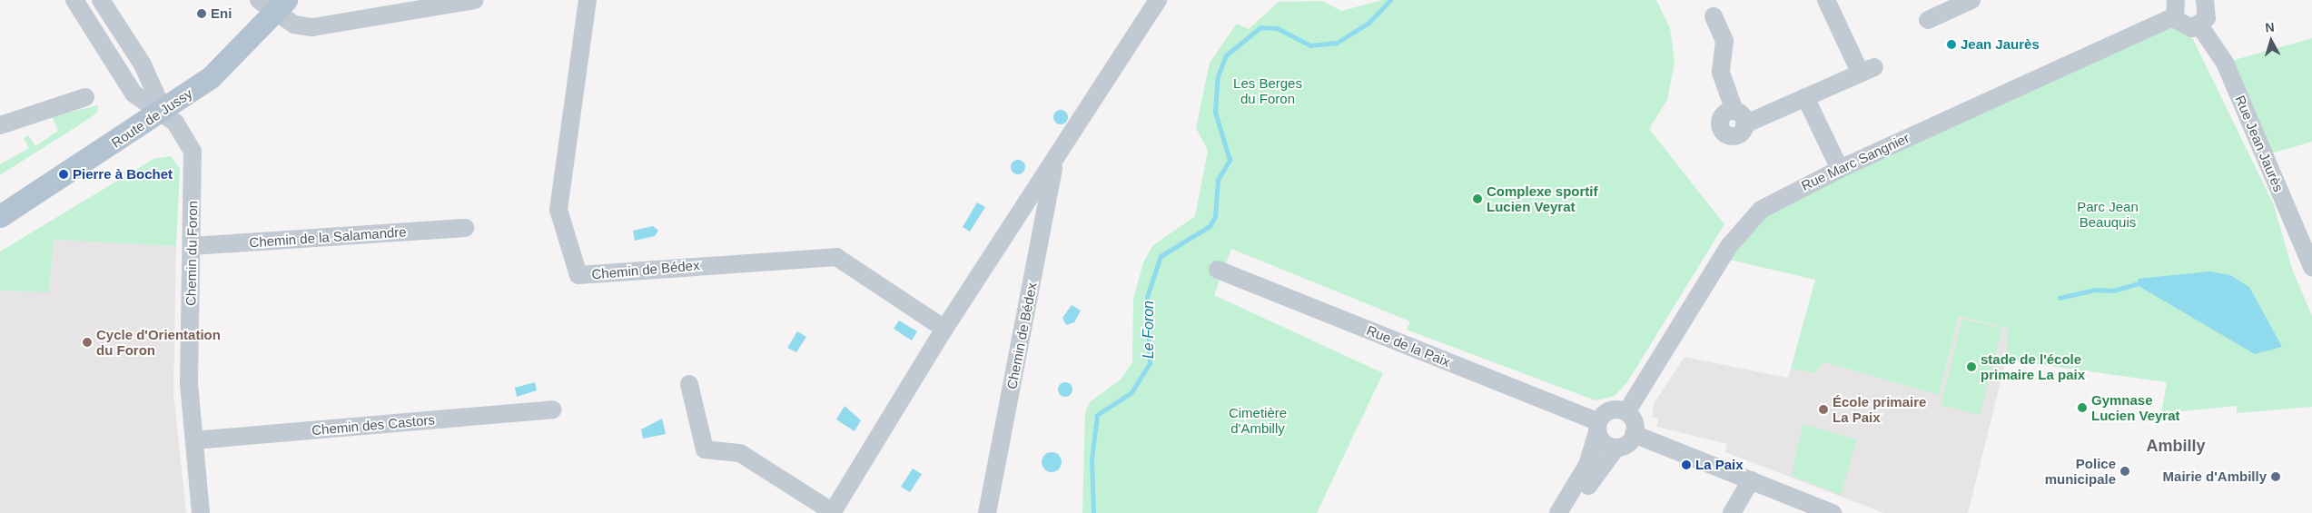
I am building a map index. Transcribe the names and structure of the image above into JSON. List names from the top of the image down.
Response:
{
  "streets": {
    "main road": ["Route de Jussy"],
    "street": [
      "Rue Jean Jaurès",
      "Rue Marc Sangnier",
      "Chemin de la Salamandre",
      "Chemin du Foron",
      "Chemin de Bédex",
      "Rue de la Paix",
      "Chemin des Castors"
    ]
  },
  "crossings": [
    ["Route de Jussy", "Chemin du Foron"],
    ["Rue Marc Sangnier", "Rue de la Paix"],
    ["Chemin de la Salamandre", "Chemin du Foron"],
    ["Chemin du Foron", "Chemin des Castors"]
  ],
  "districts": ["Ambilly"],
  "water": ["Le Foron"],
  "parks": ["Les Berges du Foron", "Parc Jean Beauquis", "Cimetière d'Ambilly"],
  "places": [
    "Eni",
    "Jean Jaurès",
    "Pierre à Bochet",
    "Complexe sportif Lucien Veyrat",
    "Cycle d'Orientation du Foron",
    "stade de l'école primaire La paix",
    "Gymnase Lucien Veyrat",
    "École primaire La Paix",
    "La Paix",
    "Police municipale",
    "Mairie d'Ambilly"
  ],
  "north": "top"
}
